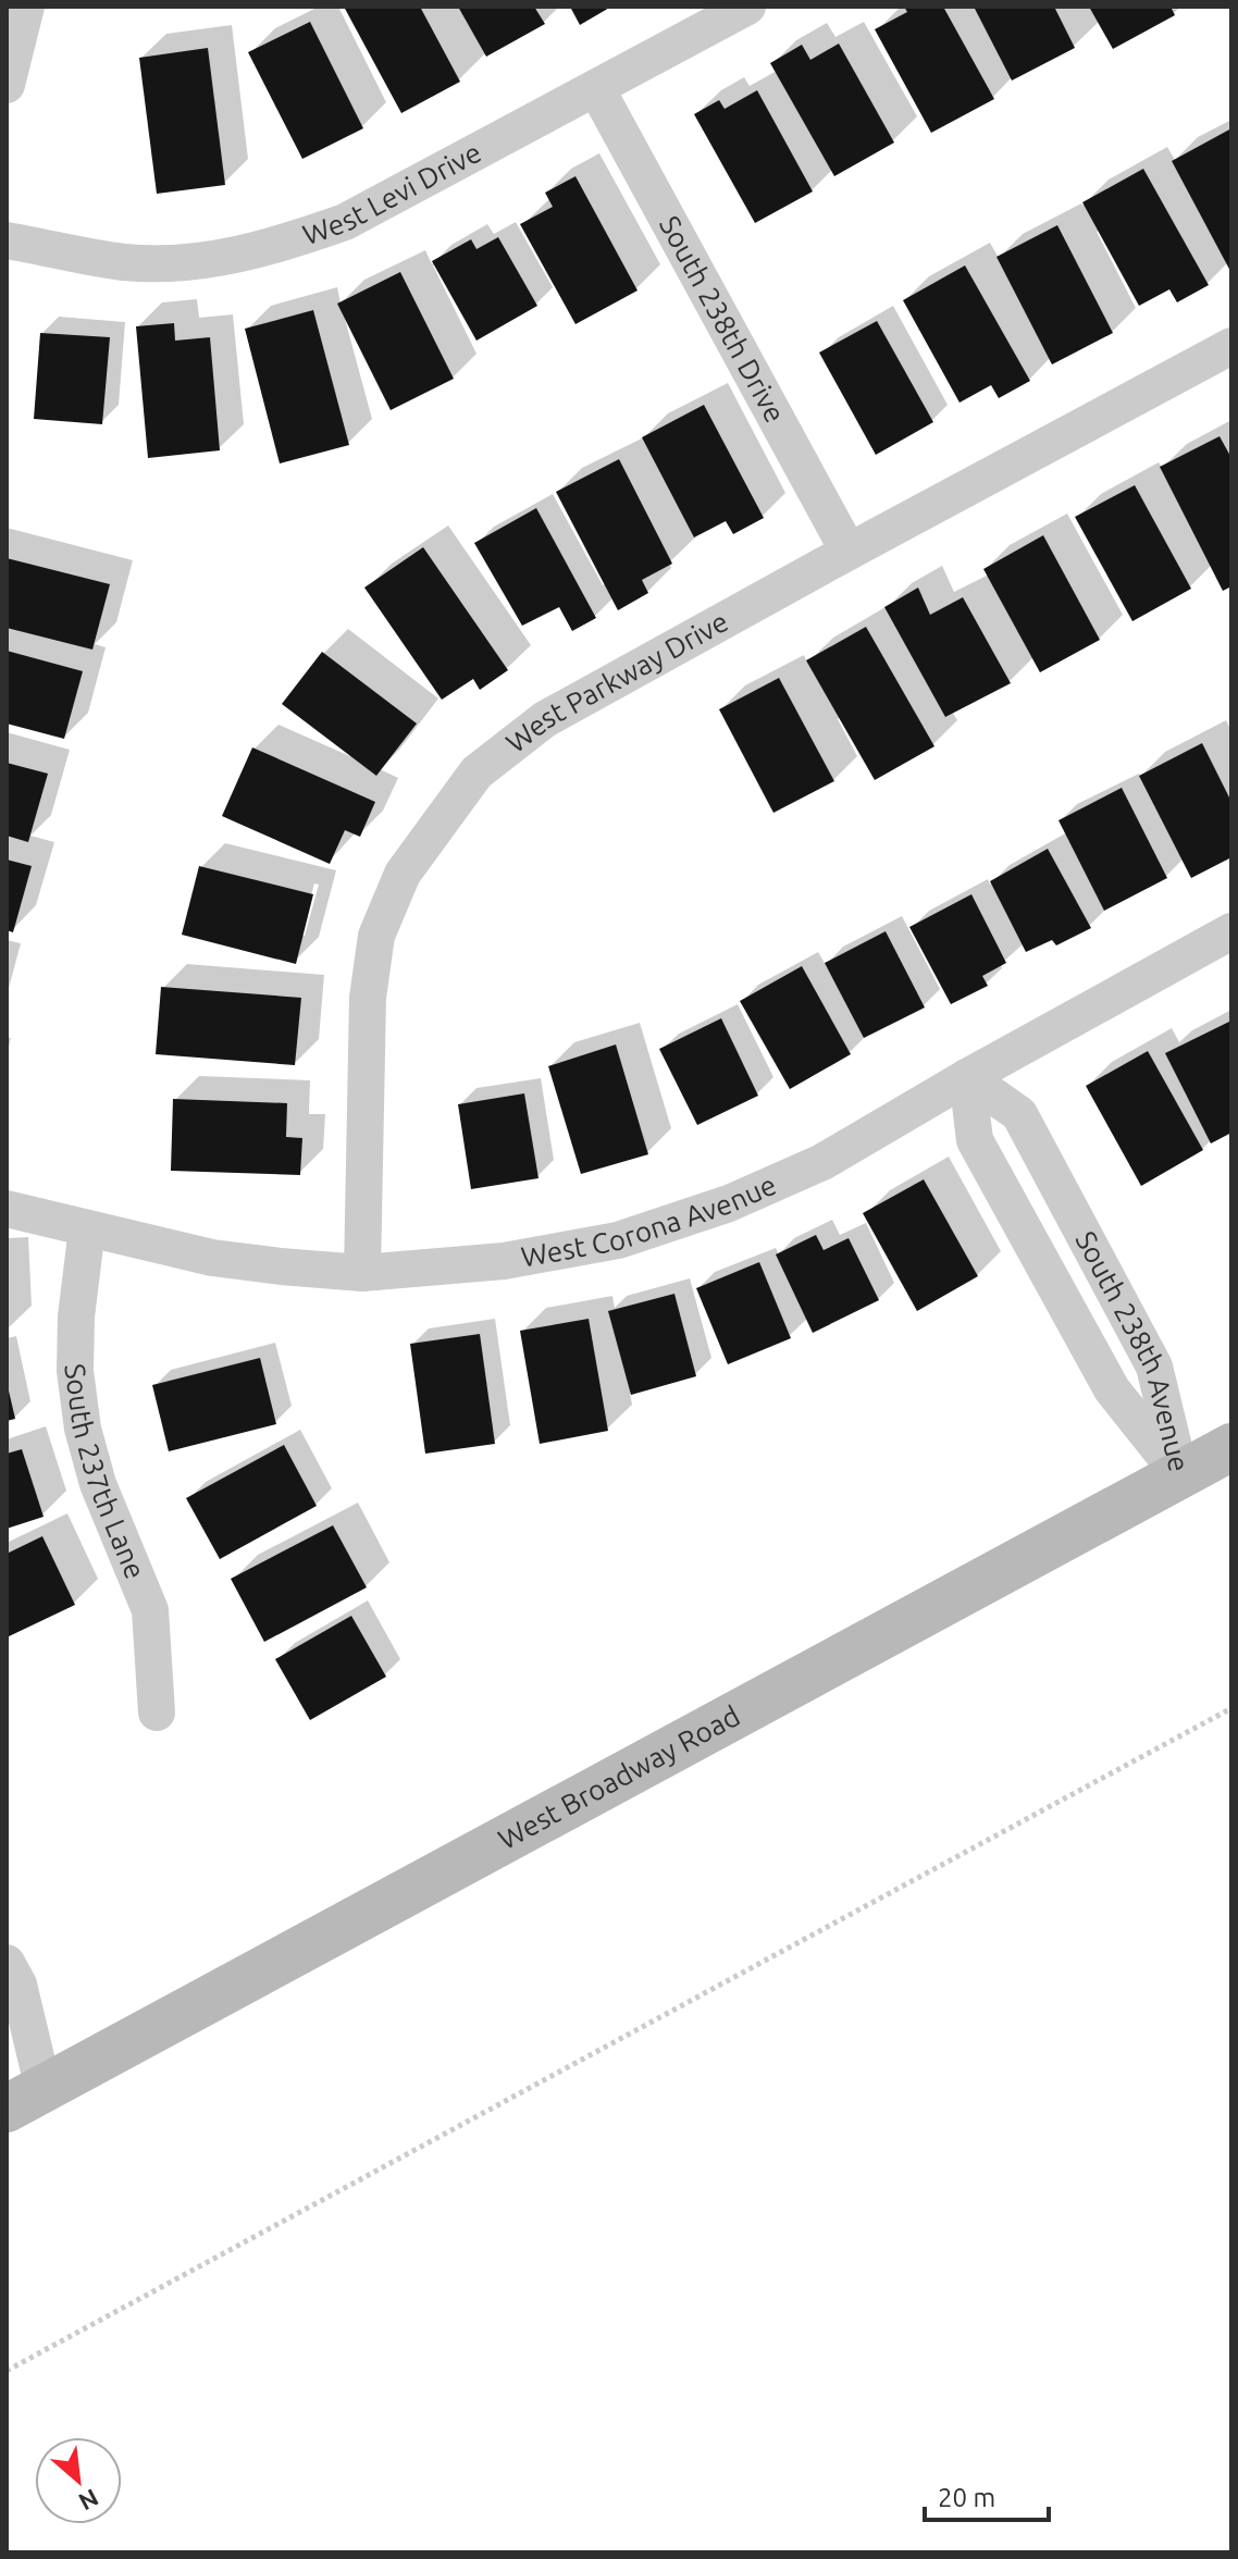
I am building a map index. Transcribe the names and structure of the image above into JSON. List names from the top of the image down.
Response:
{
  "streets": {
    "main road": ["West Broadway Road"],
    "street": [
      "West Levi Drive",
      "South 238th Drive",
      "West Parkway Drive",
      "West Corona Avenue",
      "South 238th Avenue",
      "South 237th Lane"
    ]
  },
  "crossings": [
    ["West Levi Drive", "South 238th Drive"],
    ["South 238th Drive", "West Parkway Drive"],
    ["West Parkway Drive", "West Corona Avenue"],
    ["West Corona Avenue", "South 238th Avenue"],
    ["West Corona Avenue", "South 237th Lane"],
    ["South 238th Avenue", "West Broadway Road"]
  ],
  "scale_bar": "20 m",
  "north": "bottom right"
}
